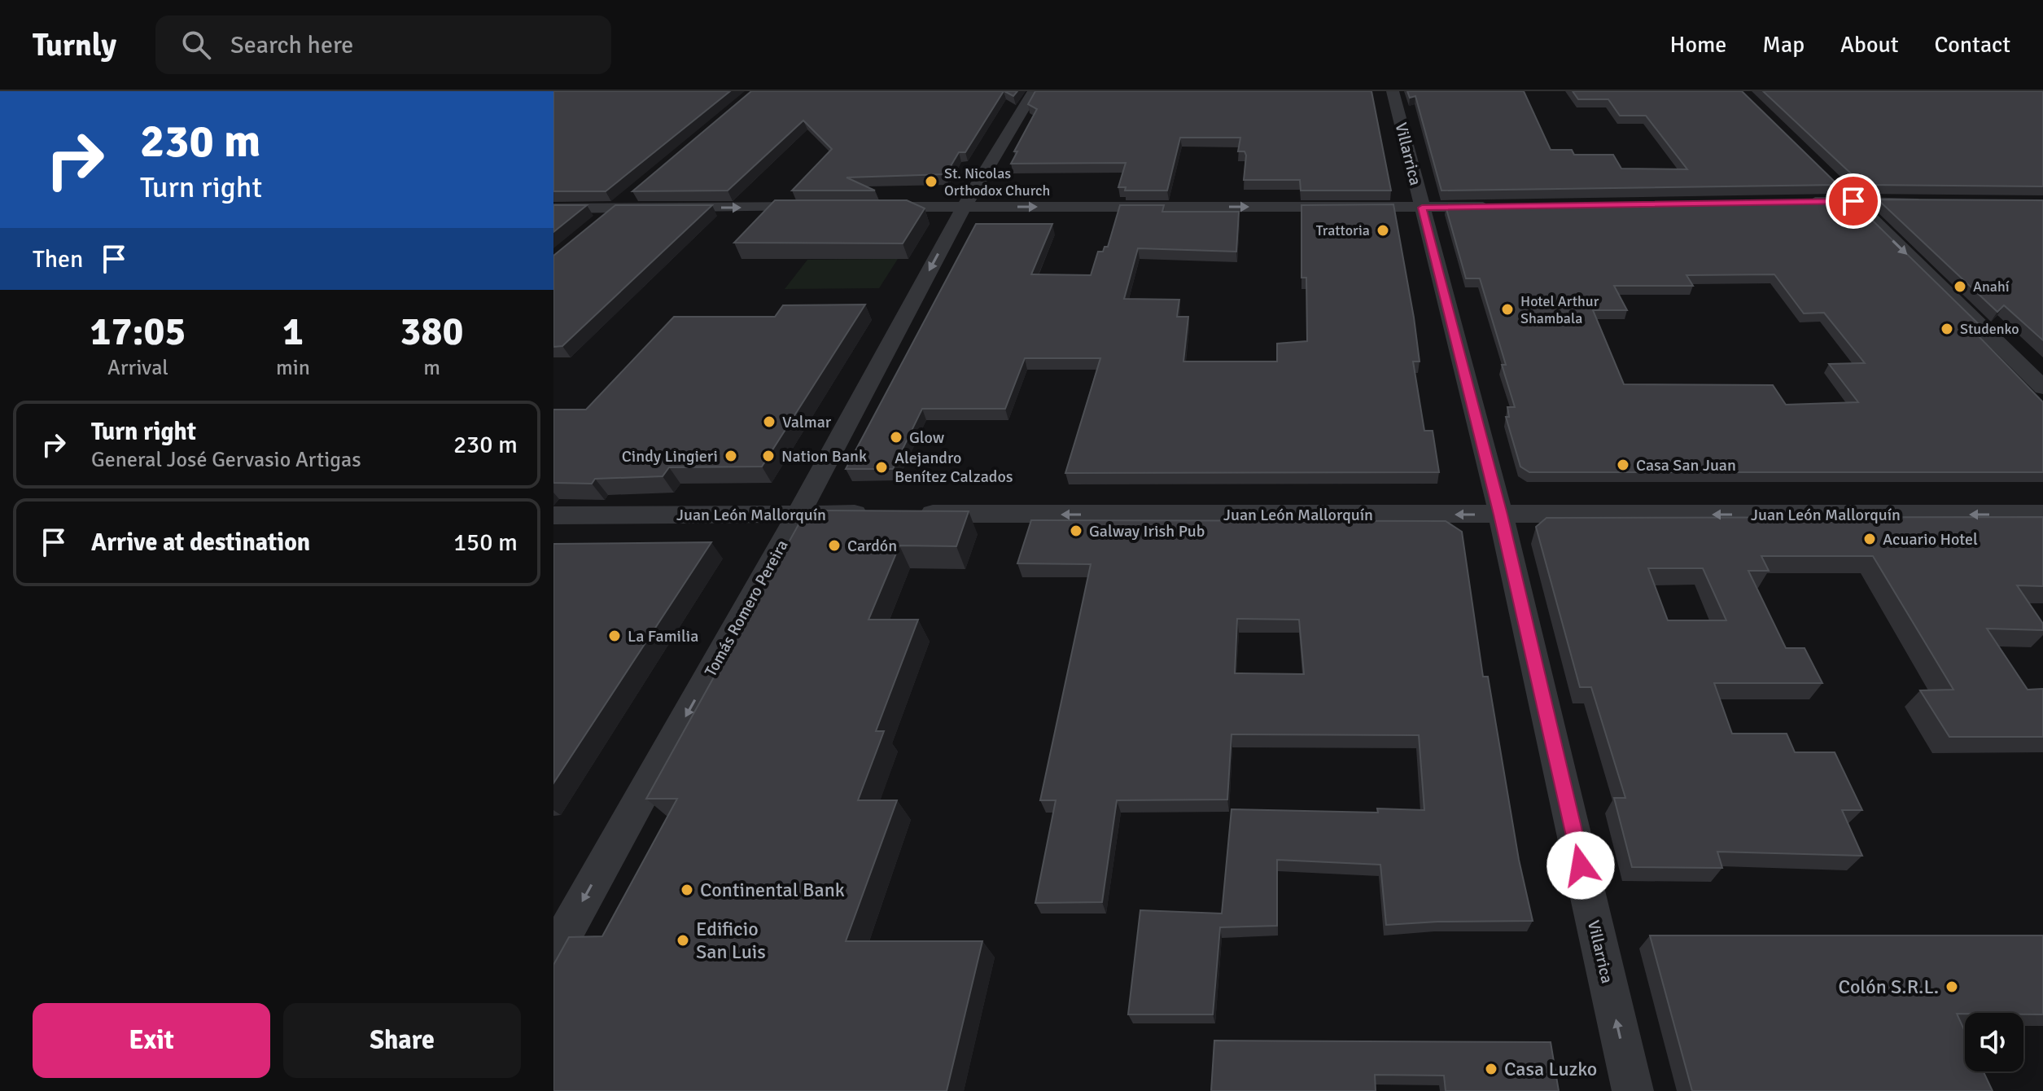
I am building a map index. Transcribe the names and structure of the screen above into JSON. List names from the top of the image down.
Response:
{
  "streets": {
    "street": ["Villarrica", "Juan León Mallorquín", "Tomás Romero Pereira"]
  },
  "crossings": [
    ["Villarrica", "Juan León Mallorquín"],
    ["Juan León Mallorquín", "Tomás Romero Pereira"]
  ],
  "one_way": ["Villarrica", "Juan León Mallorquín", "Tomás Romero Pereira"],
  "places": [
    "St. Nicolas Orthodox Church",
    "Trattoria",
    "Anahí",
    "Hotel Arthur Shambala",
    "Studenko",
    "Valmar",
    "Glow",
    "Cindy Lingieri",
    "Nation Bank",
    "Casa San Juan",
    "Alejandro Benítez Calzados",
    "Galway Irish Pub",
    "Acuario Hotel",
    "Cardón",
    "La Familia",
    "Continental Bank",
    "Edificio San Luis",
    "Colón S.R.L.",
    "Casa Luzko"
  ],
  "page": {
    "header": "Turnly",
    "search": "Search here",
    "nav": [
      "Home",
      "Map",
      "About",
      "Contact"
    ],
    "turn": ["230 m", "Turn right"],
    "then": "Then",
    "eta": [
      "17:05",
      "Arrival",
      "1",
      "min",
      "380",
      "m"
    ],
    "list": [
      {
        "name": "Turn right",
        "note": "General José Gervasio Artigas",
        "value": "230 m"
      },
      {
        "name": "Arrive at destination",
        "value": "150 m"
      }
    ],
    "buttons": ["Exit", "Share"]
  }
}
